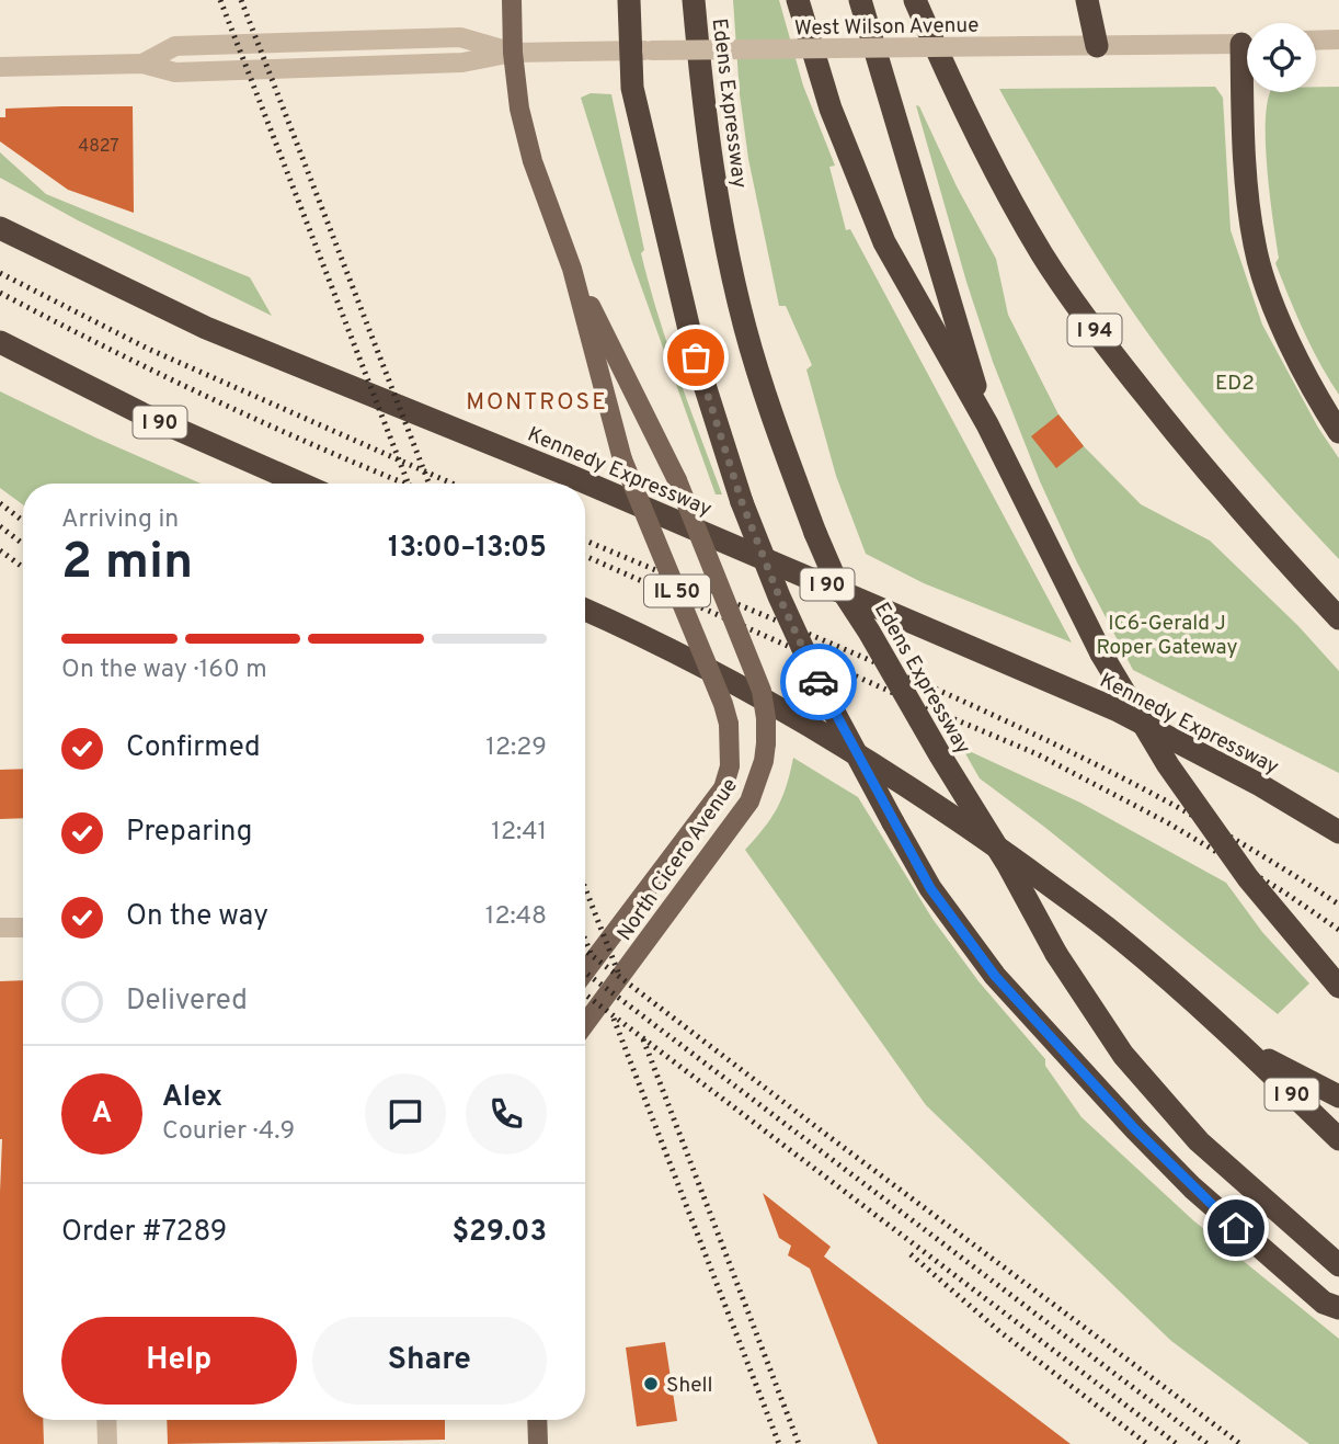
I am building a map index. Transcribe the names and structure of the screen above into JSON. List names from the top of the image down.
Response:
{
  "streets": {
    "highway": [
      "Edens Expressway",
      "I 94",
      "I 90",
      "Kennedy Expressway"
    ],
    "main road": ["IL 50", "North Cicero Avenue"],
    "street": ["West Wilson Avenue"]
  },
  "crossings": [
    ["West Wilson Avenue", "North Cicero Avenue"]
  ],
  "districts": ["MONTROSE"],
  "parks": ["ED2", "IC6-Gerald J Roper Gateway"],
  "places": ["Shell"],
  "house_numbers": ["4827"],
  "page": {
    "heading": ["2 min", "Arriving in", "13:00–13:05"],
    "panel": [
      "Alex",
      "Courier · 4.9",
      "Order #7289",
      "$29.03"
    ],
    "bar": "On the way · 160 m",
    "list": [
      ["Confirmed", "12:29"],
      ["Preparing", "12:41"],
      ["On the way", "12:48"],
      "Delivered"
    ],
    "round": "A",
    "buttons": ["Help", "Share"]
  }
}
